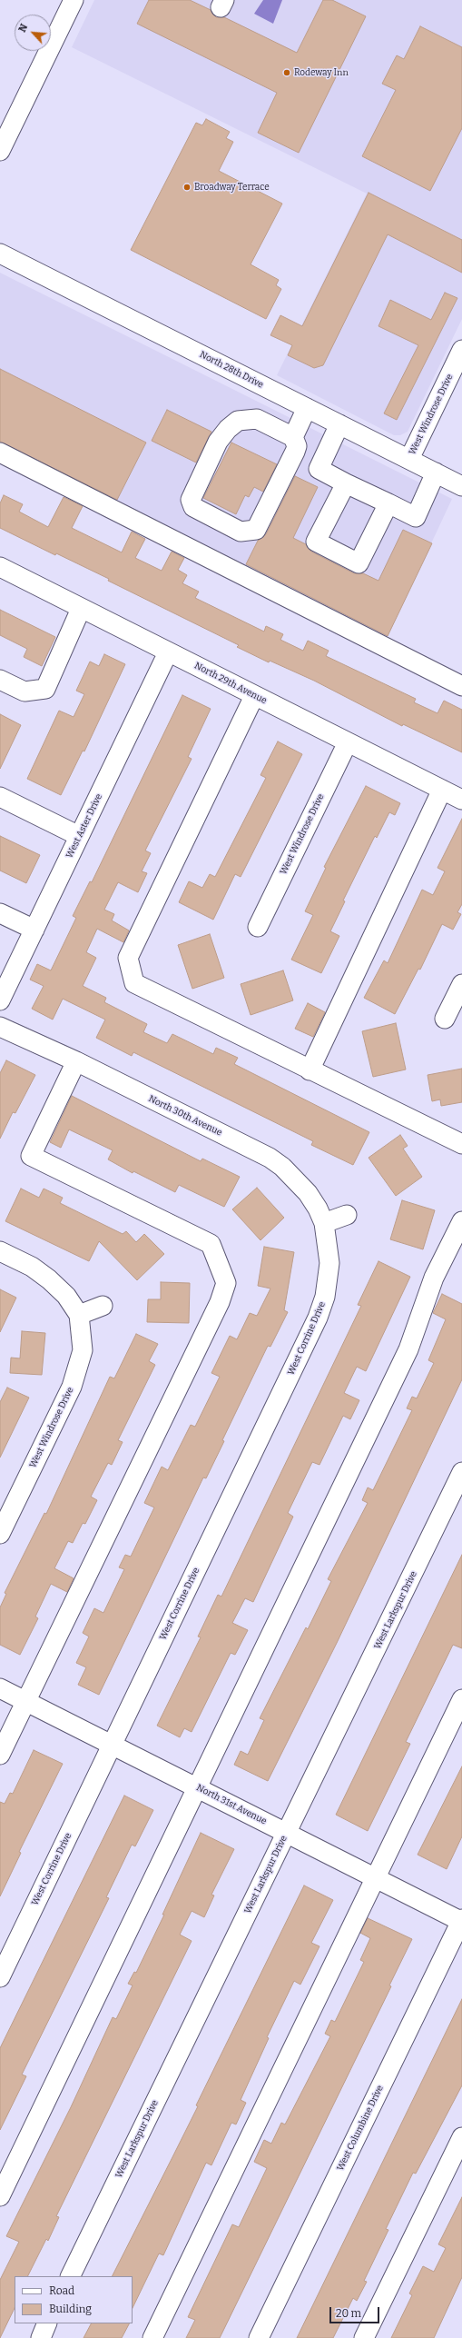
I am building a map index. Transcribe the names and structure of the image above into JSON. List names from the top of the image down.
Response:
{
  "streets": {
    "street": [
      "North 28th Drive",
      "West Windrose Drive",
      "North 29th Avenue",
      "West Aster Drive",
      "North 30th Avenue",
      "West Corrine Drive",
      "West Larkspur Drive",
      "North 31st Avenue",
      "West Columbine Drive"
    ]
  },
  "crossings": [
    ["North 28th Drive", "West Windrose Drive"],
    ["West Windrose Drive", "North 29th Avenue"],
    ["North 29th Avenue", "West Aster Drive"],
    ["North 30th Avenue", "West Corrine Drive"],
    ["West Corrine Drive", "North 31st Avenue"],
    ["West Larkspur Drive", "North 31st Avenue"],
    ["North 31st Avenue", "West Columbine Drive"]
  ],
  "places": ["Rodeway Inn", "Broadway Terrace"],
  "legend": ["Road", "Building"],
  "scale_bar": "20 m",
  "north": "top left"
}
